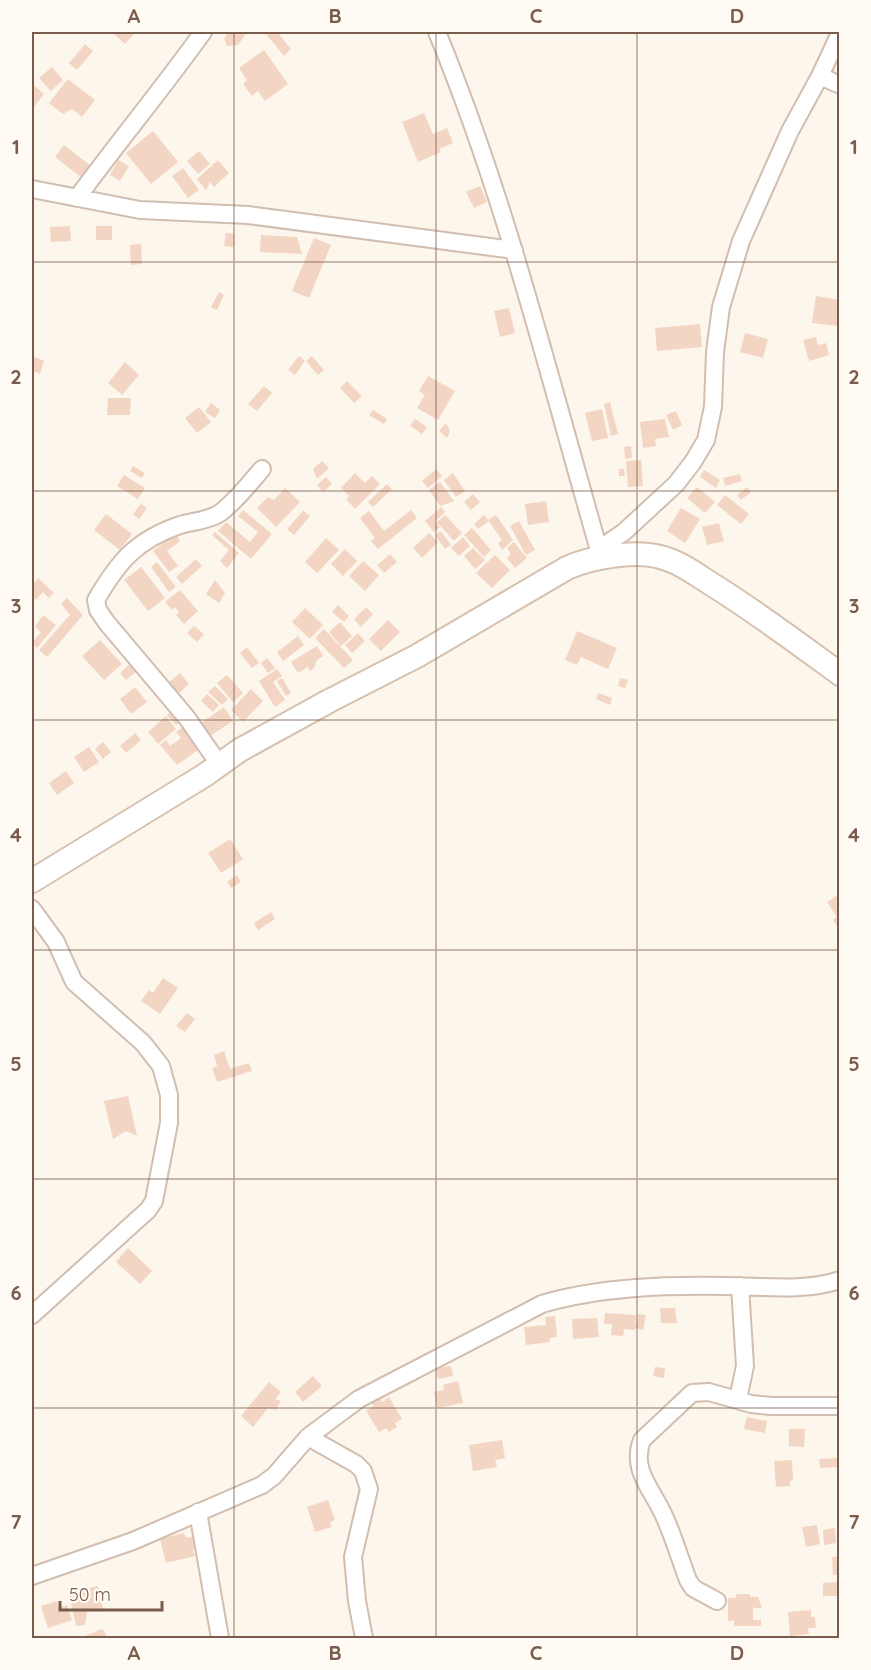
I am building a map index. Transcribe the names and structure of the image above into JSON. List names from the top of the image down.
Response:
{
  "scale_bar": "50 m",
  "grid": {
    "columns": [
      "A",
      "B",
      "C",
      "D"
    ],
    "rows": [
      "1",
      "2",
      "3",
      "4",
      "5",
      "6",
      "7"
    ]
  }
}
